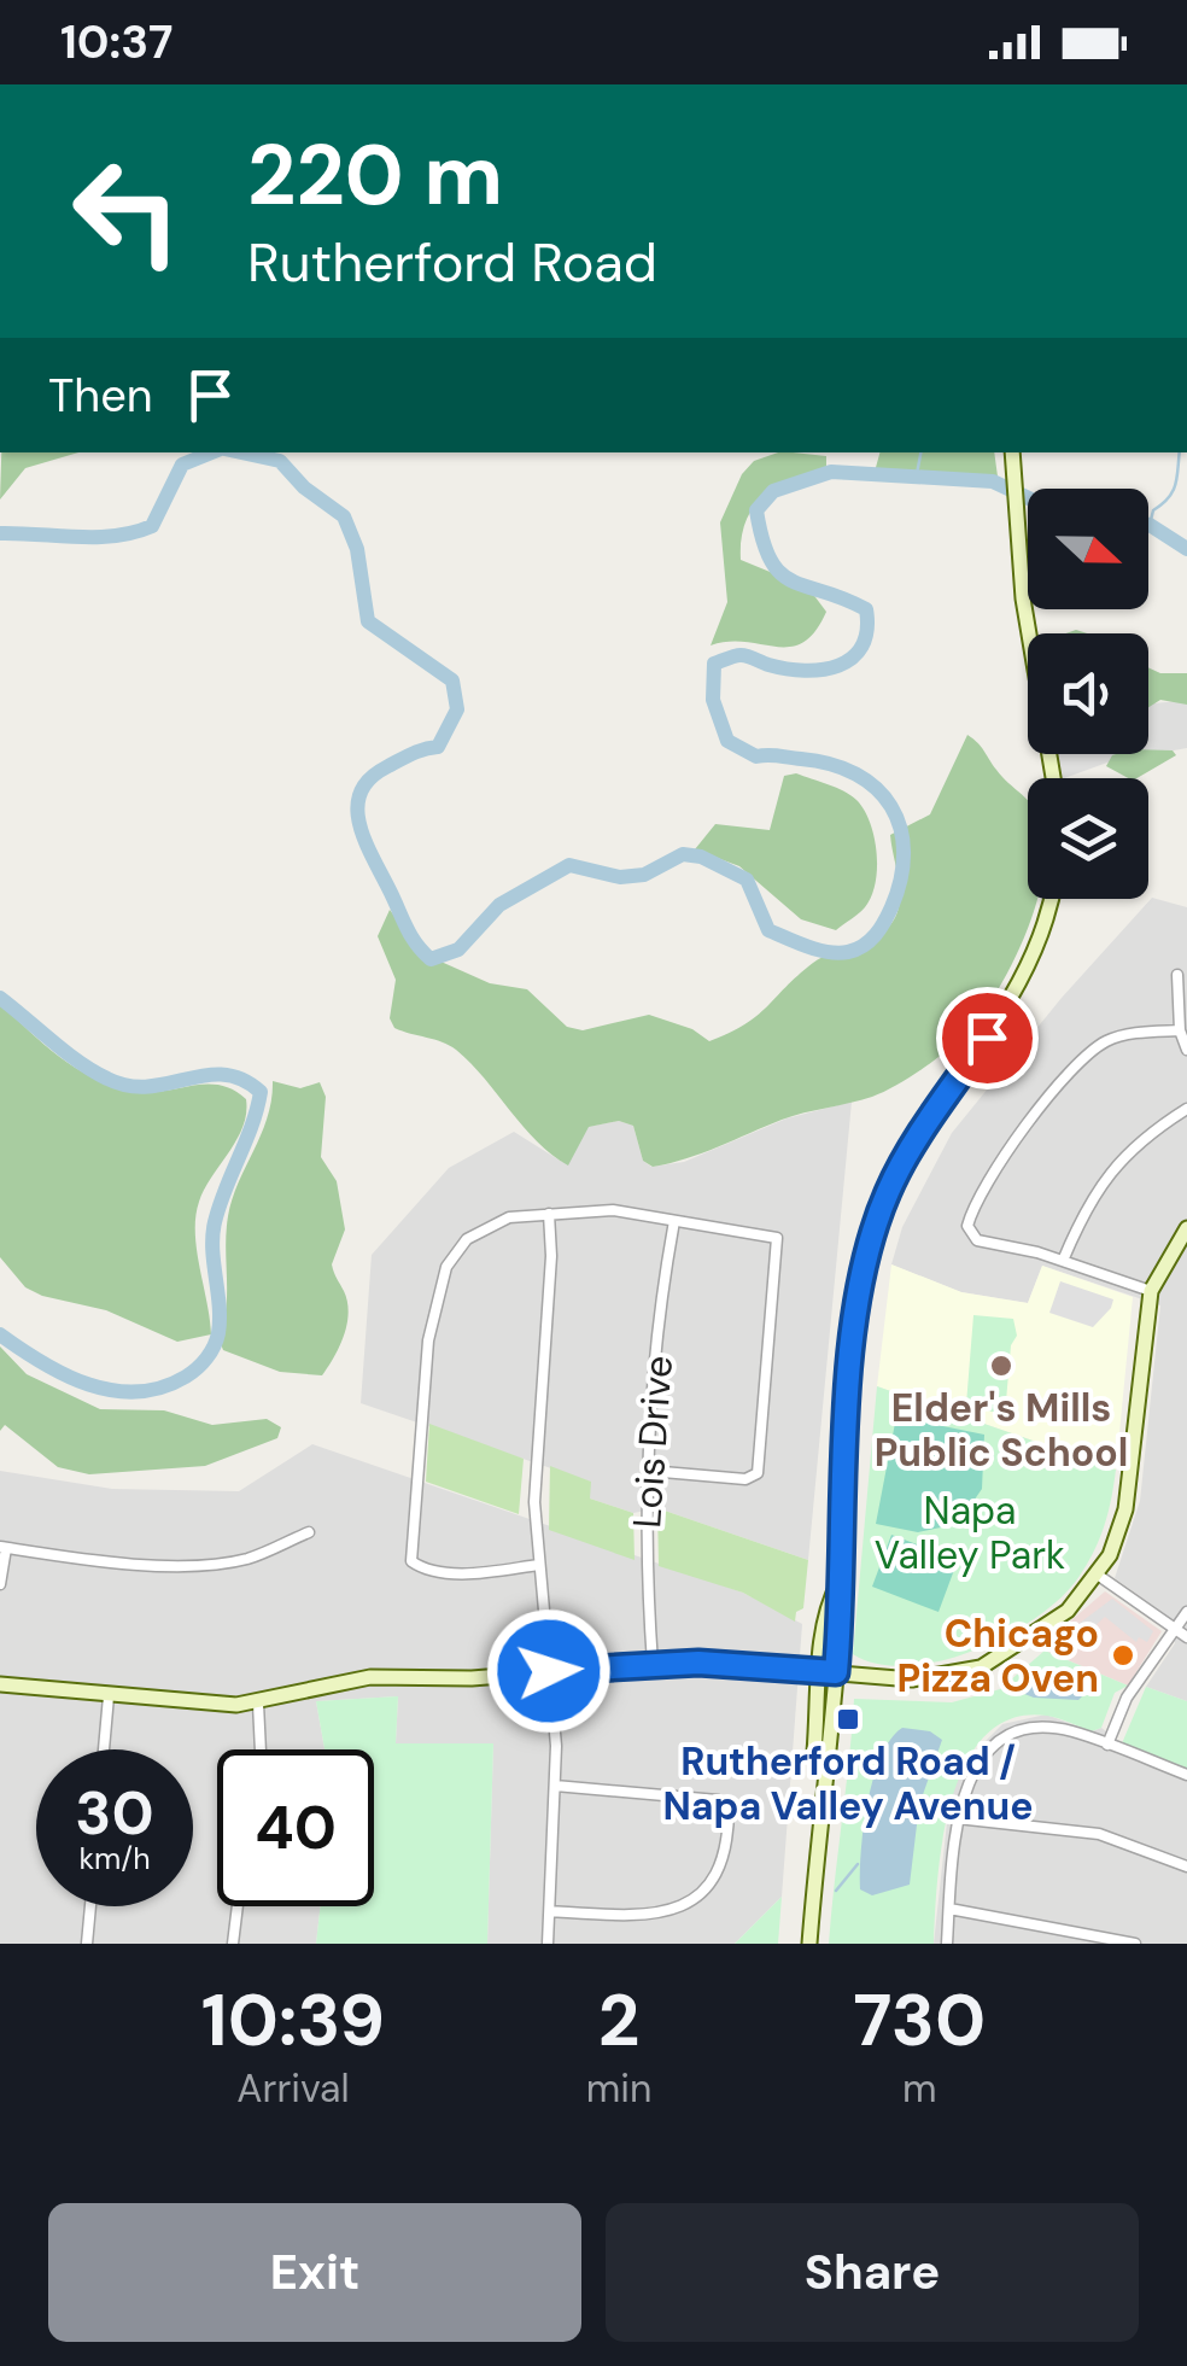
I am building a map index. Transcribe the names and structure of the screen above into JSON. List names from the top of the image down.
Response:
{
  "streets": {
    "street": ["Lois Drive"]
  },
  "parks": ["Napa Valley Park"],
  "places": {
    "other": ["Elder's Mills Public School", "Chicago Pizza Oven"],
    "transit": ["Rutherford Road / Napa Valley Avenue"]
  },
  "north": "right",
  "page": {
    "status": "10:37",
    "turn": ["220 m", "Rutherford Road"],
    "then": "Then",
    "speed": "30 km/h",
    "limit": "40",
    "eta": [
      "10:39",
      "Arrival",
      "2",
      "min",
      "730",
      "m"
    ],
    "buttons": ["Exit", "Share"]
  }
}
